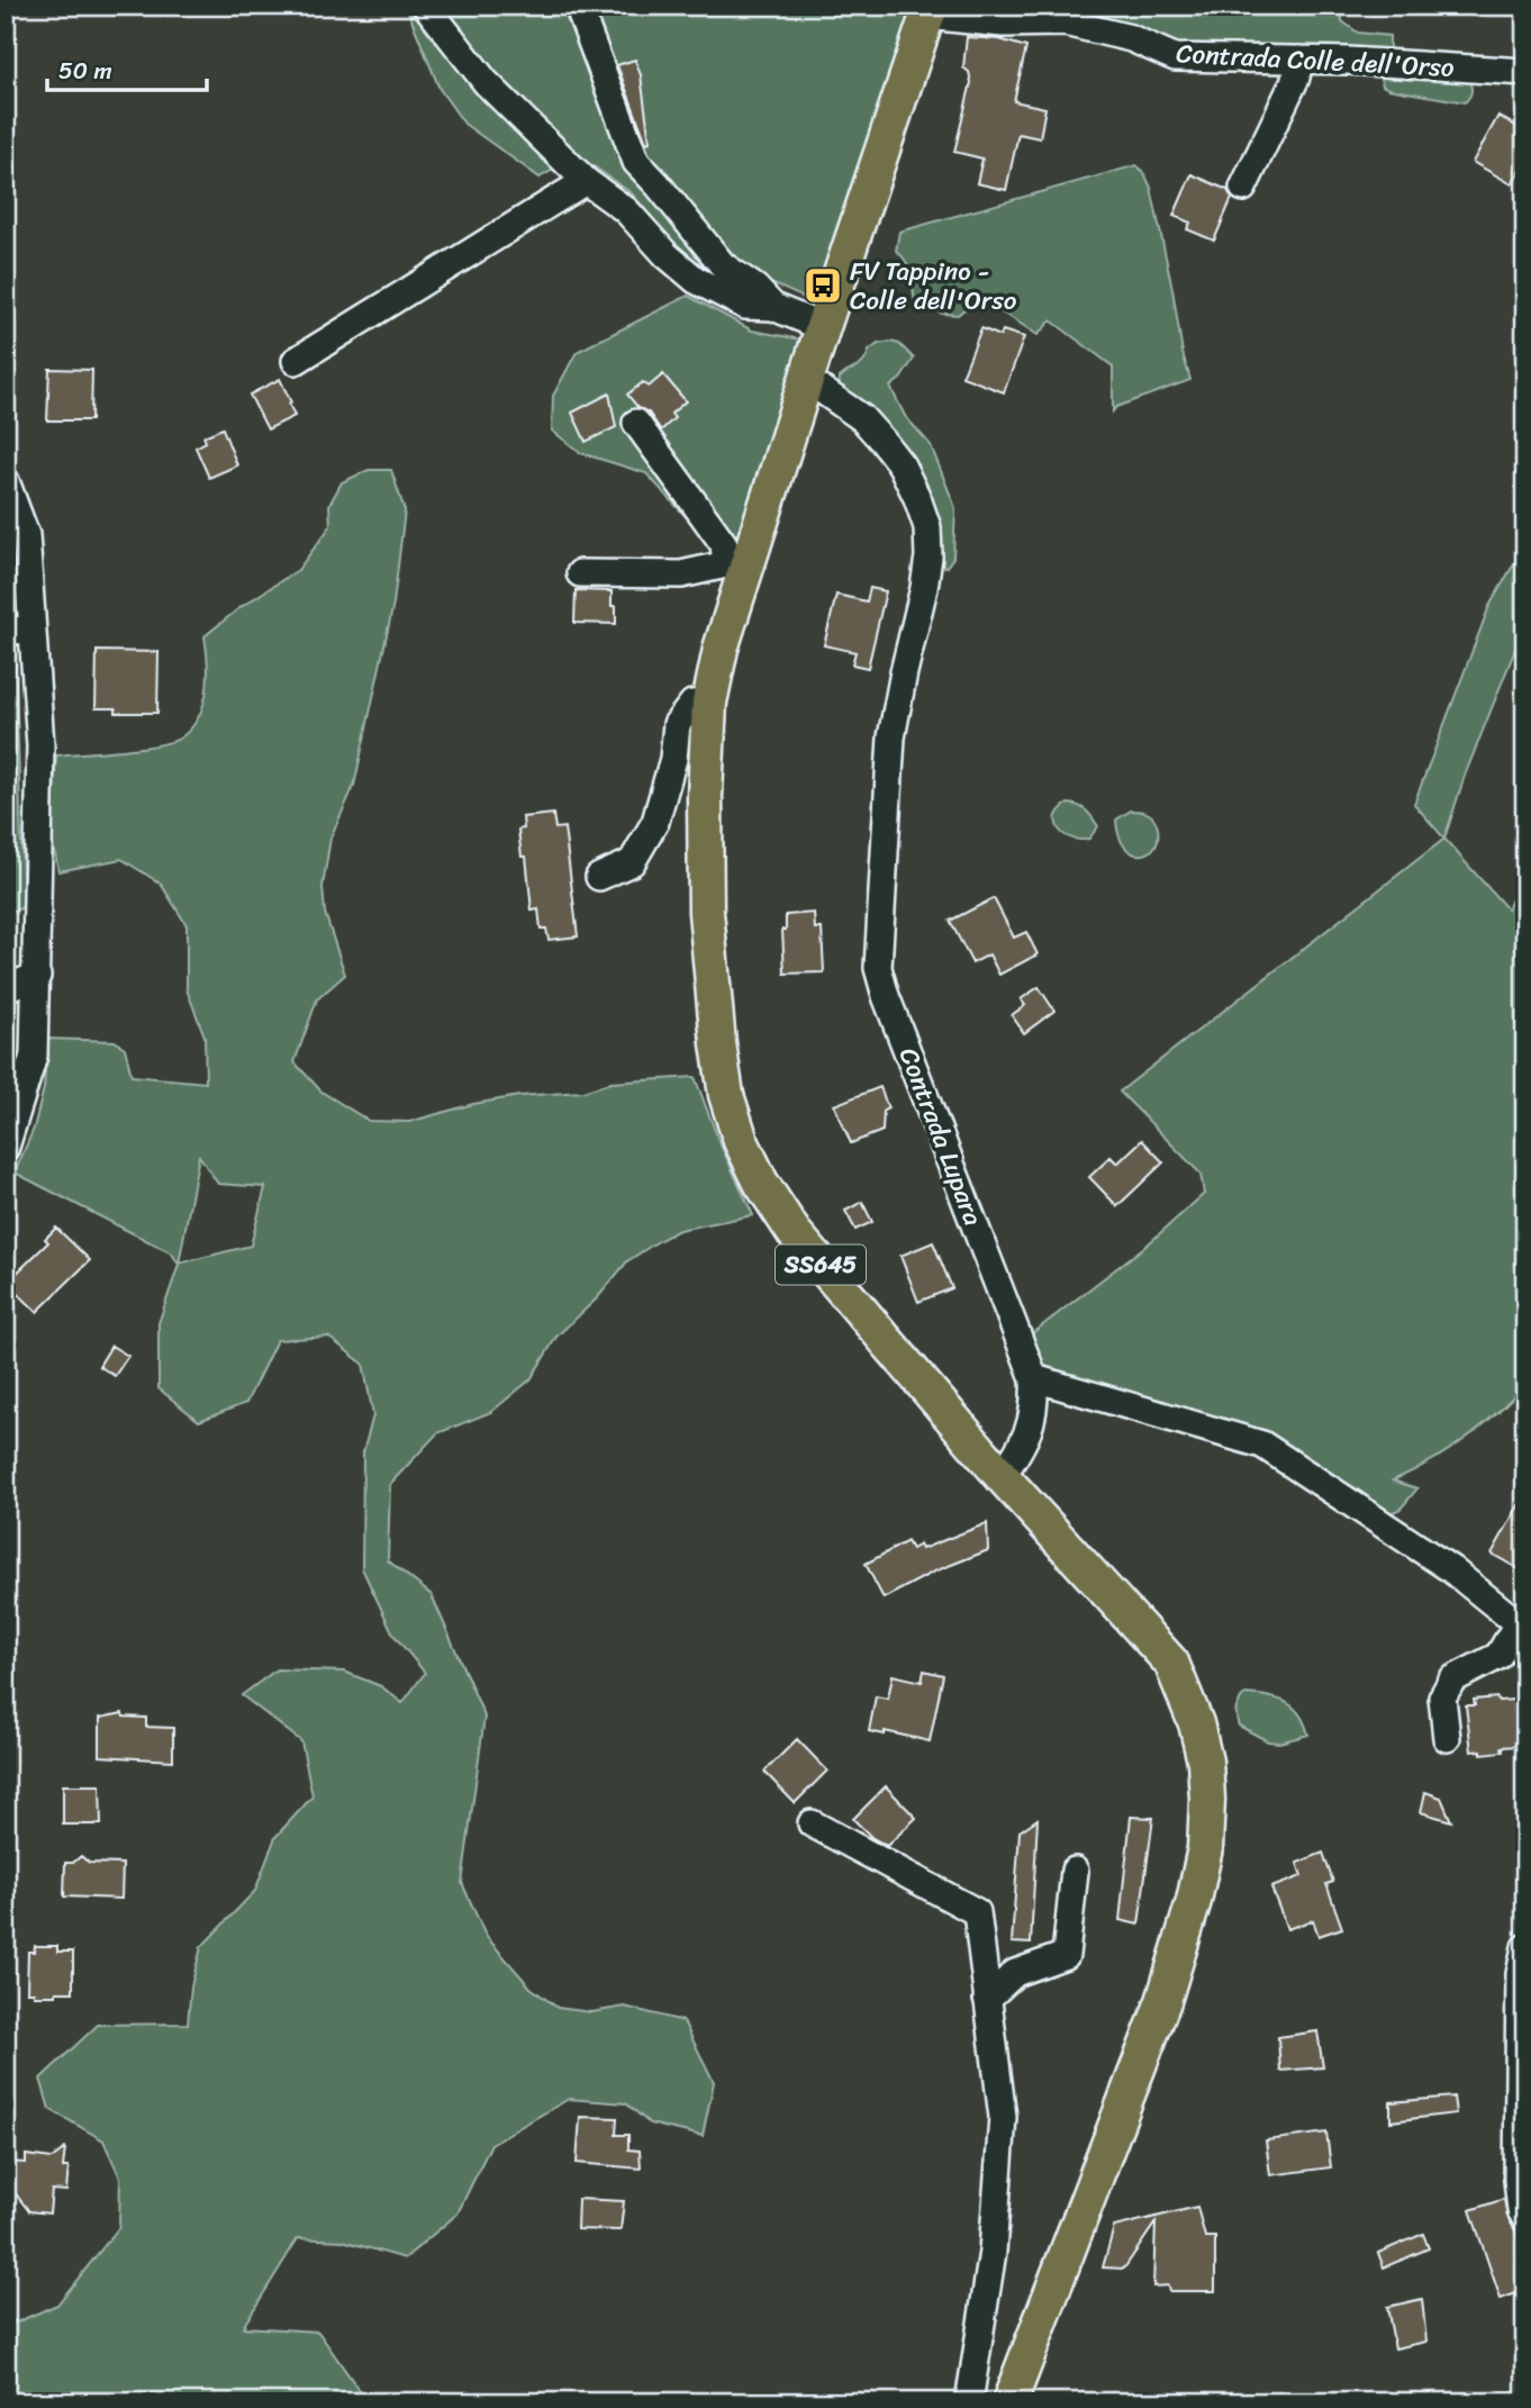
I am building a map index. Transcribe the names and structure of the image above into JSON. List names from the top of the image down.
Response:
{
  "streets": {
    "main road": ["SS645"],
    "street": ["Contrada Colle dell'Orso", "Contrada Lupara"]
  },
  "crossings": [
    ["Contrada Colle dell'Orso", "SS645"],
    ["Contrada Lupara", "SS645"]
  ],
  "places": {
    "bus stop": ["FV Tappino - Colle dell'Orso"]
  },
  "scale_bar": "50 m"
}
